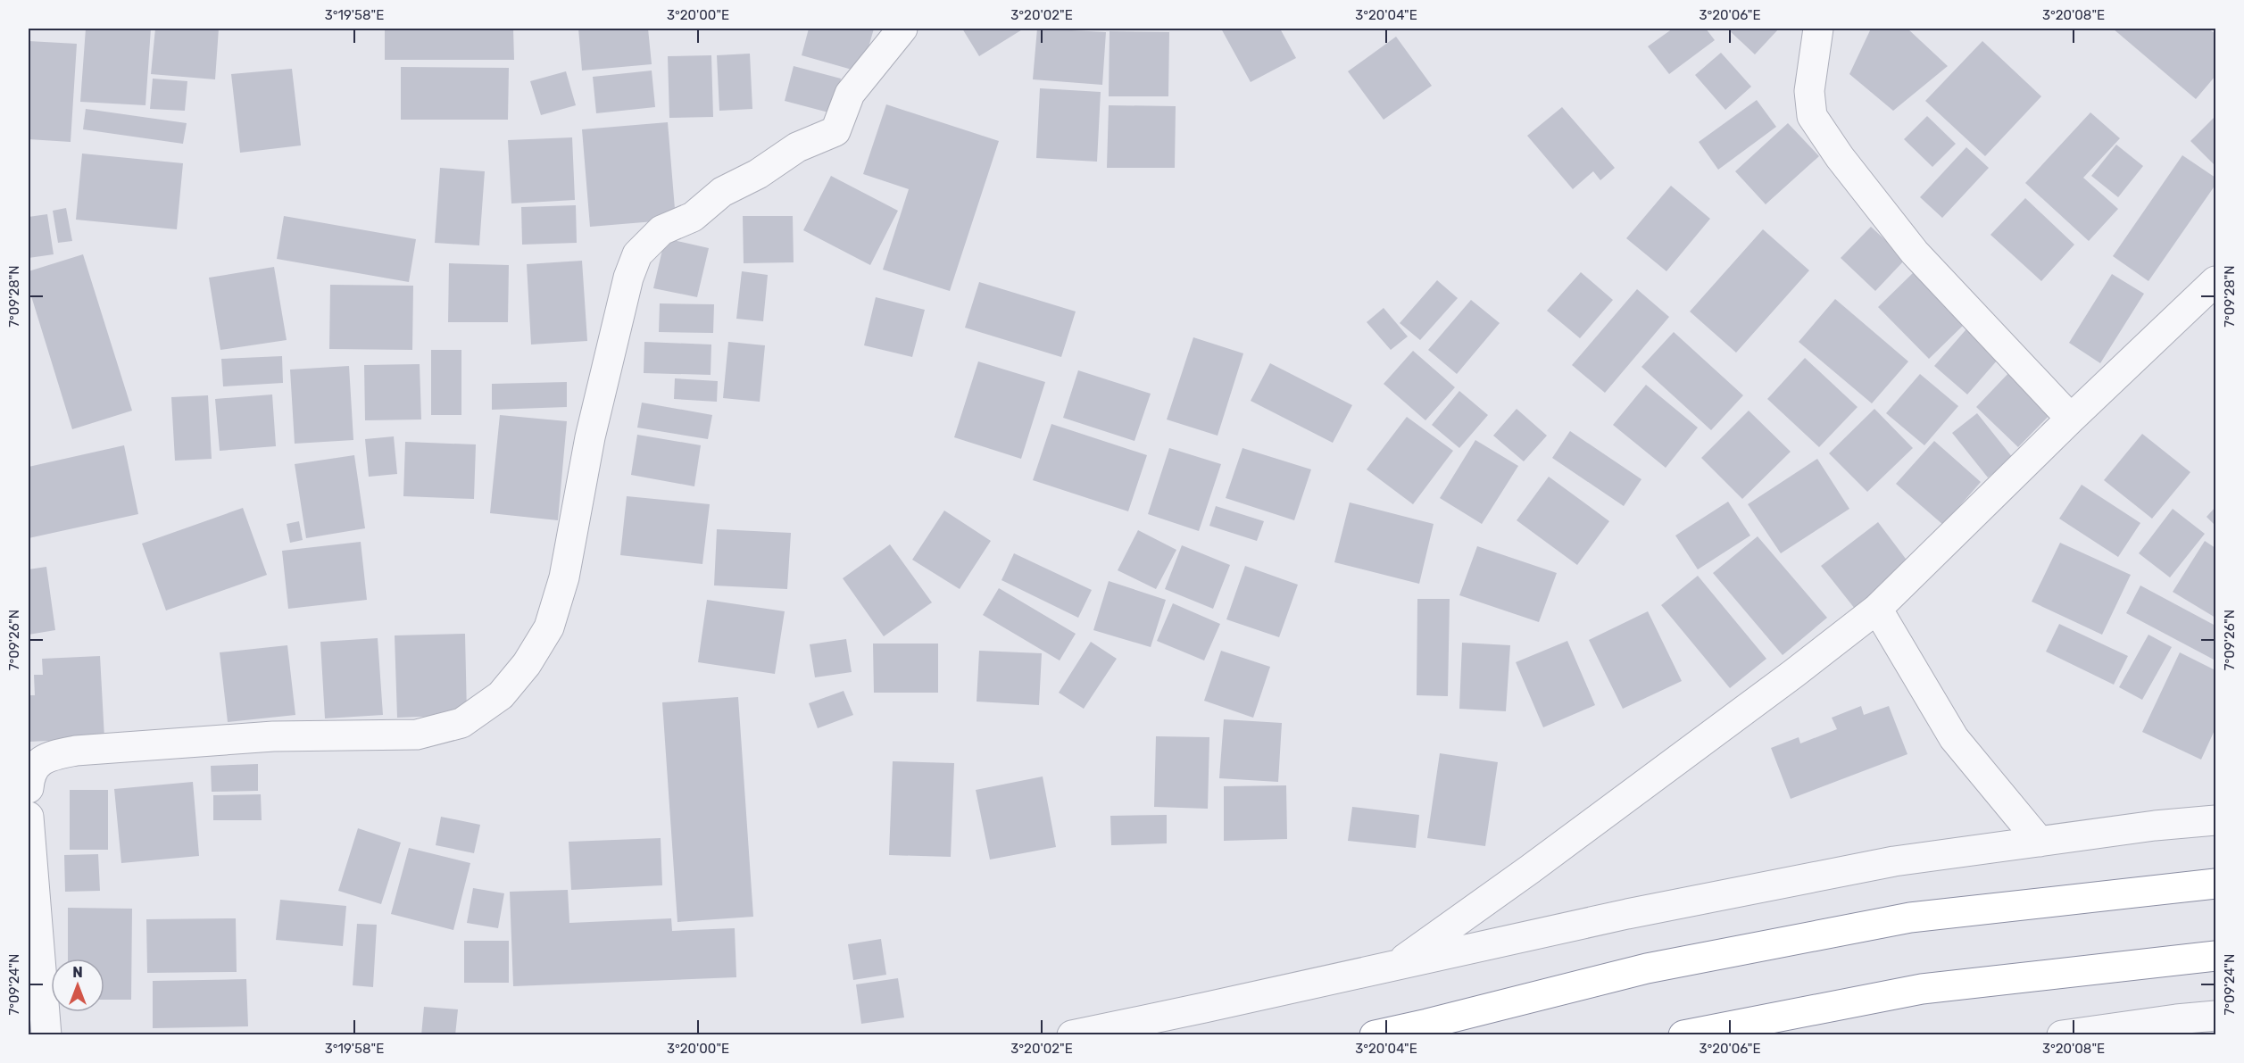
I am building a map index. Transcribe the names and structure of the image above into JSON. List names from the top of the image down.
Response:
{
  "north": "top",
  "coordinates": [
    "3°19'58\"E",
    "3°20'00\"E",
    "3°20'02\"E",
    "3°20'04\"E",
    "3°20'06\"E",
    "3°20'08\"E",
    "7°09'28\"N",
    "7°09'26\"N",
    "7°09'24\"N"
  ]
}
